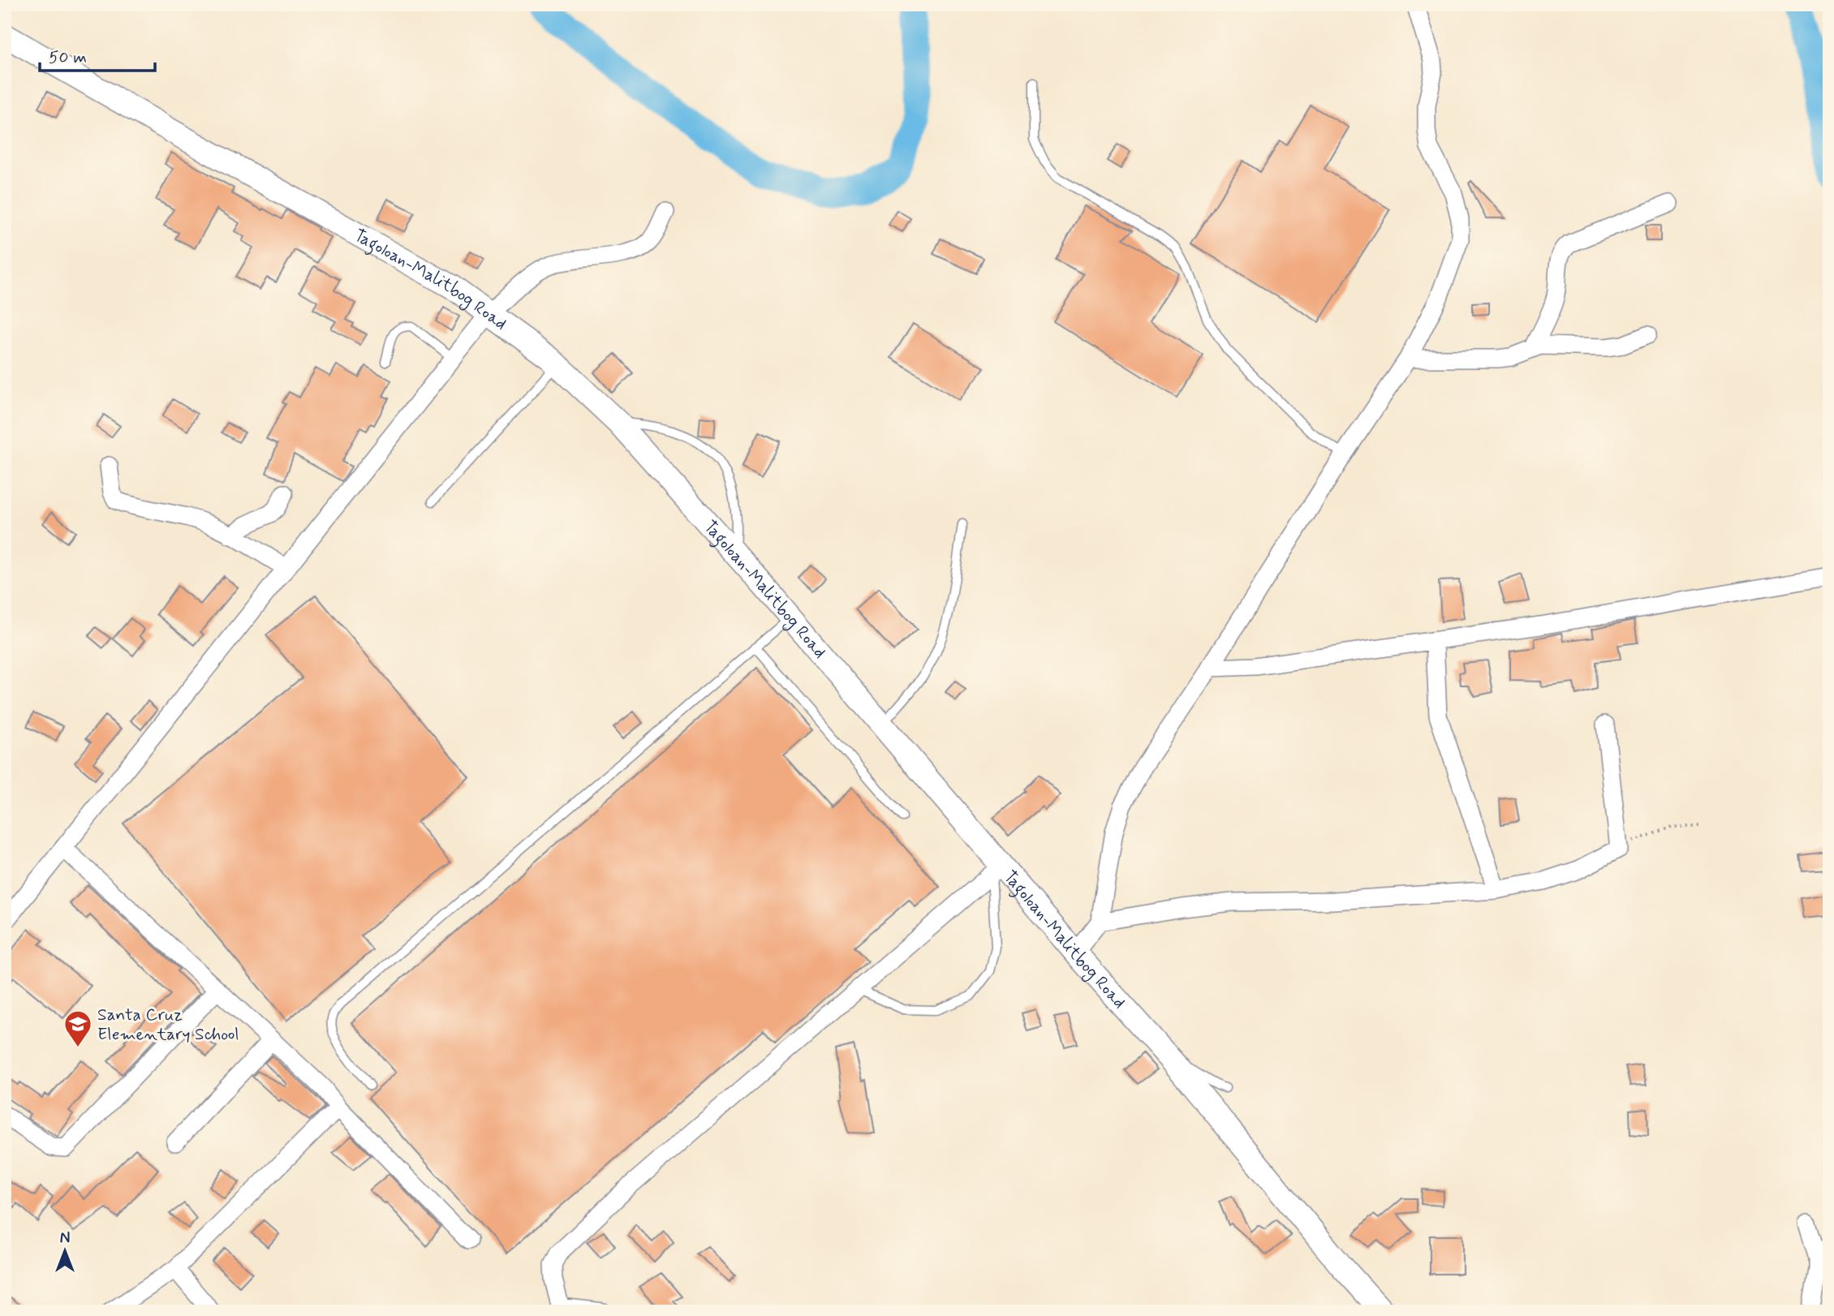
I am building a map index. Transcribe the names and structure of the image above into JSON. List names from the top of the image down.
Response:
{
  "streets": {
    "main road": ["Tagoloan-Malitbog Road"]
  },
  "places": {
    "school or university": ["Santa Cruz Elementary School"]
  },
  "scale_bar": "50 m",
  "north": "top"
}
